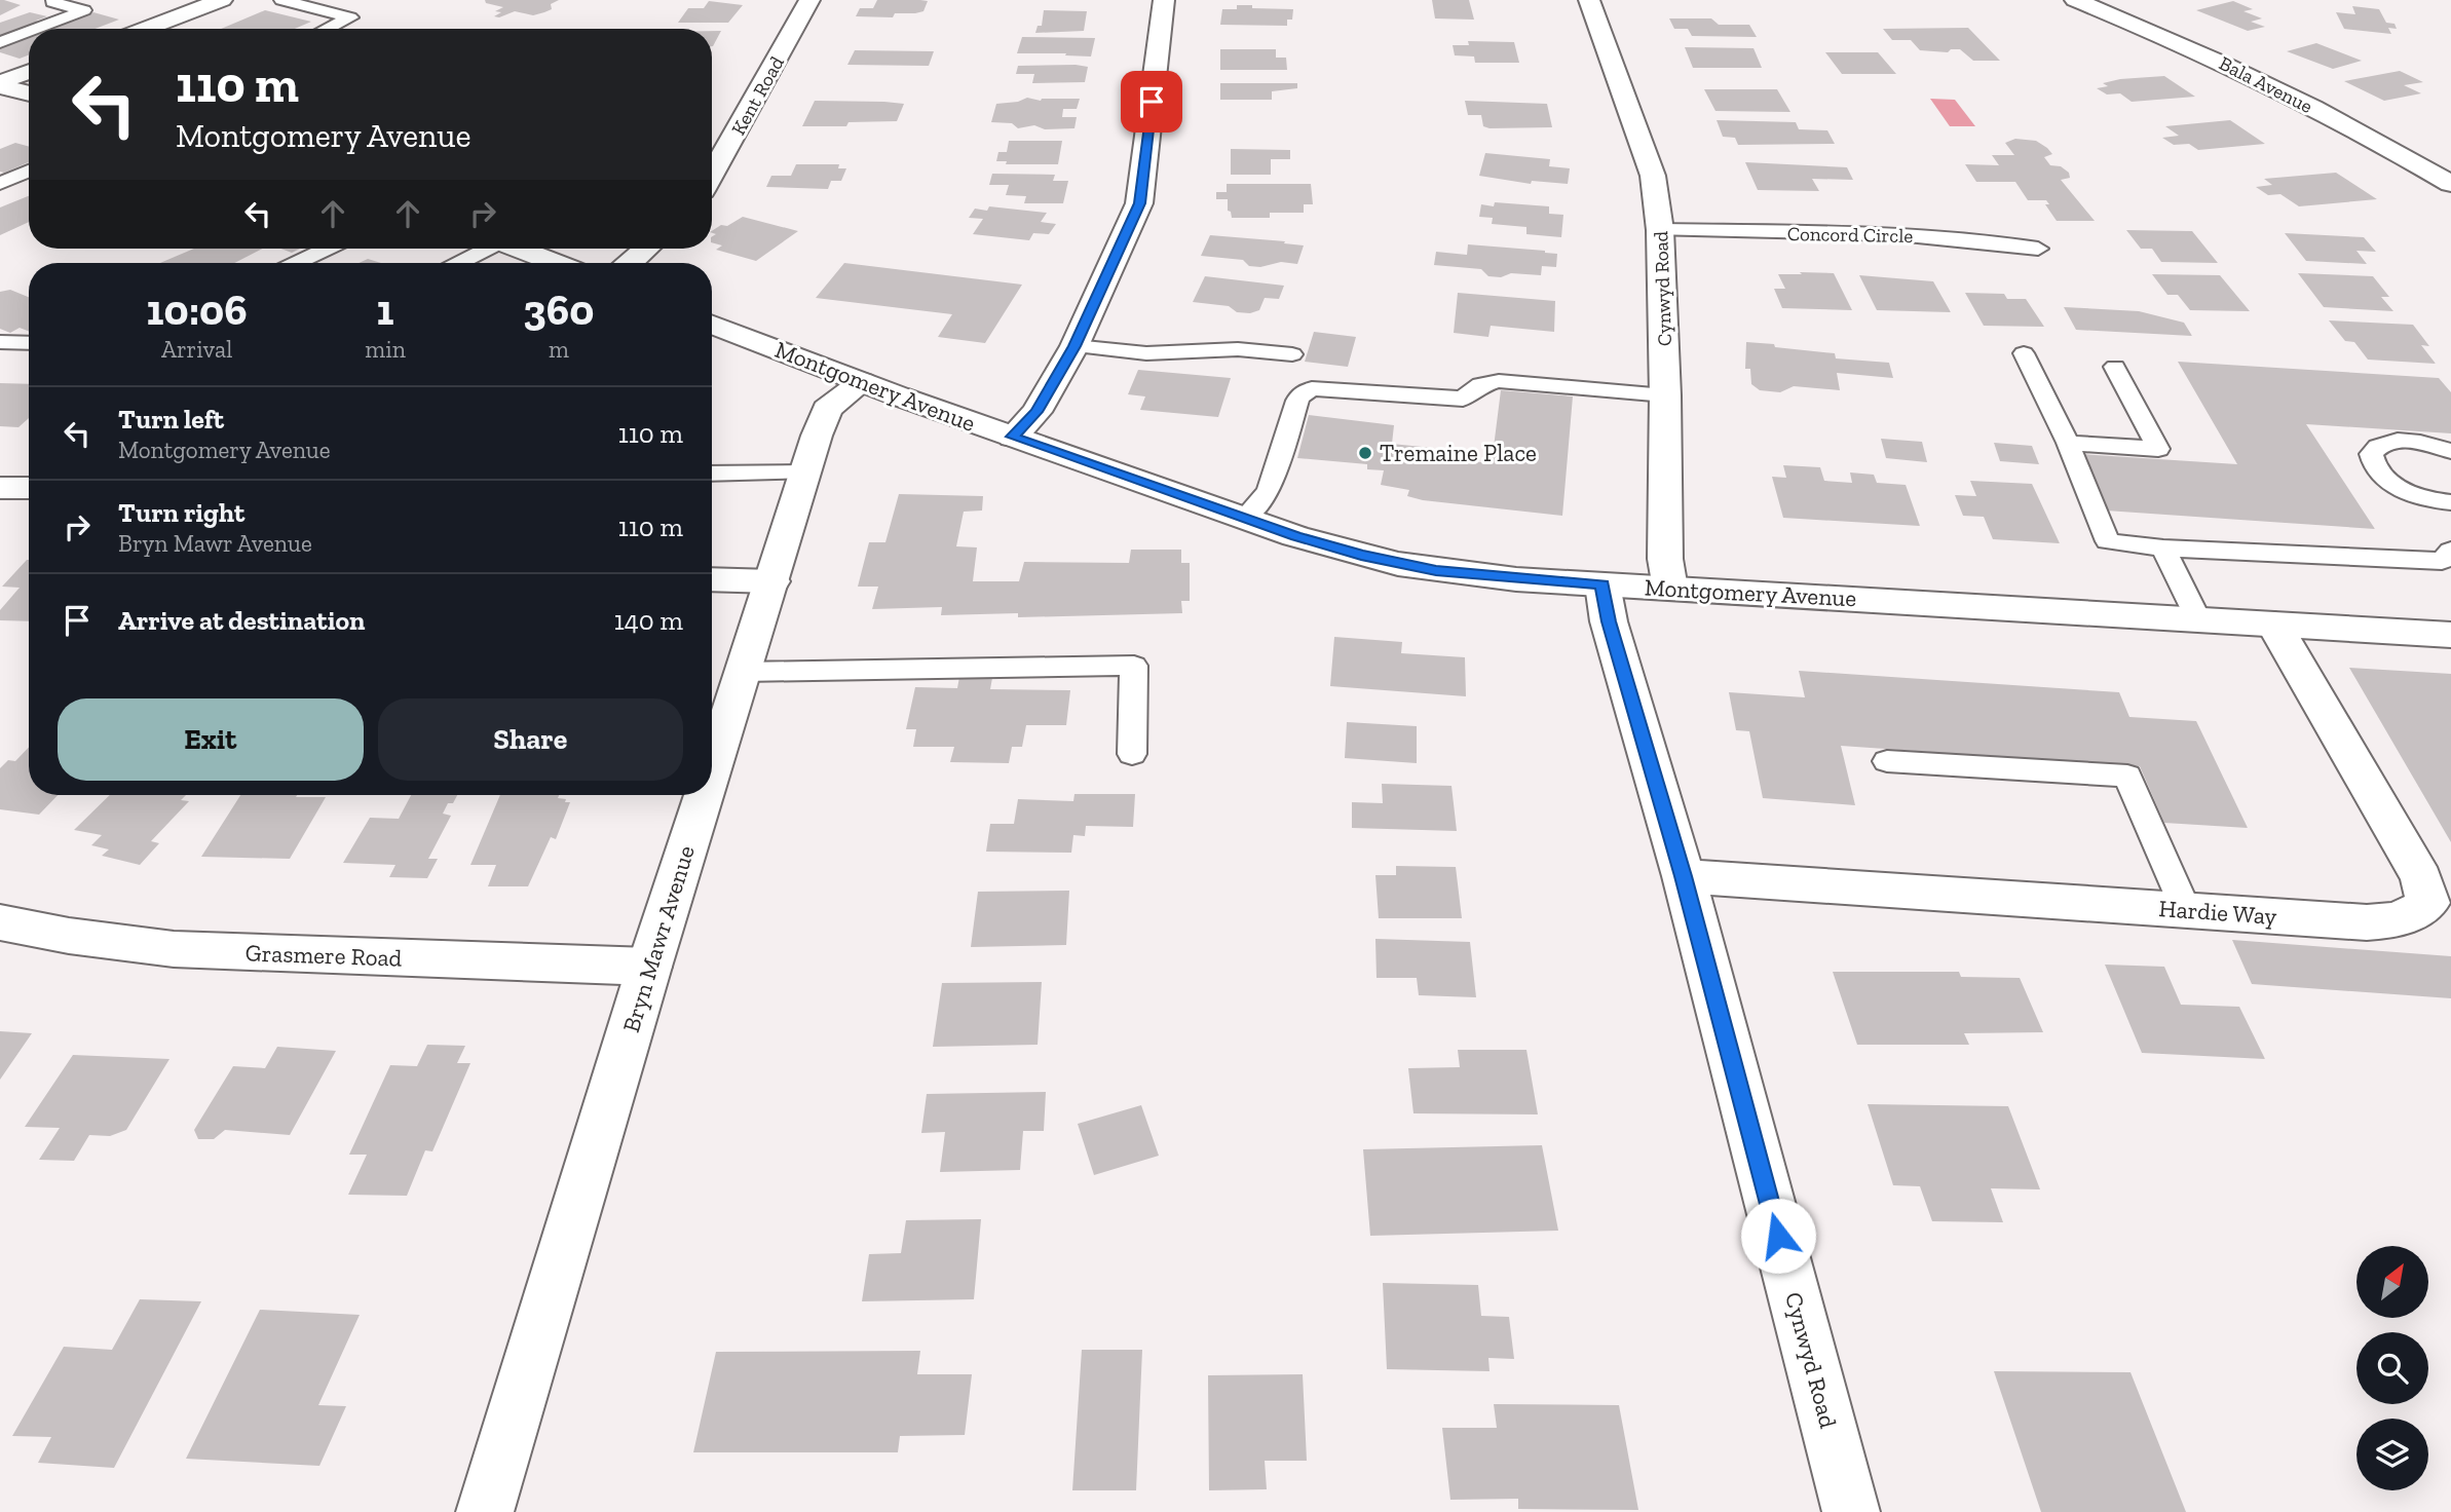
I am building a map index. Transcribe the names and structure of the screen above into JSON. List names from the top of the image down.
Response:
{
  "streets": {
    "street": [
      "Bala Avenue",
      "Kent Road",
      "Cynwyd Road",
      "Montgomery Avenue",
      "Hardie Way",
      "Bryn Mawr Avenue",
      "Grasmere Road"
    ],
    "lane": ["Concord Circle"]
  },
  "crossings": [
    ["Concord Circle", "Cynwyd Road"],
    ["Cynwyd Road", "Montgomery Avenue"],
    ["Cynwyd Road", "Hardie Way"],
    ["Montgomery Avenue", "Hardie Way"],
    ["Montgomery Avenue", "Bryn Mawr Avenue"],
    ["Bryn Mawr Avenue", "Grasmere Road"]
  ],
  "places": ["Tremaine Place"],
  "north": "top right",
  "page": {
    "turn": ["110 m", "Montgomery Avenue"],
    "eta": [
      "10:06",
      "Arrival",
      "1",
      "min",
      "360",
      "m"
    ],
    "list": [
      {
        "name": "Turn left",
        "note": "Montgomery Avenue",
        "value": "110 m"
      },
      {
        "name": "Turn right",
        "note": "Bryn Mawr Avenue",
        "value": "110 m"
      },
      {
        "name": "Arrive at destination",
        "value": "140 m"
      }
    ],
    "buttons": ["Exit", "Share"]
  }
}
